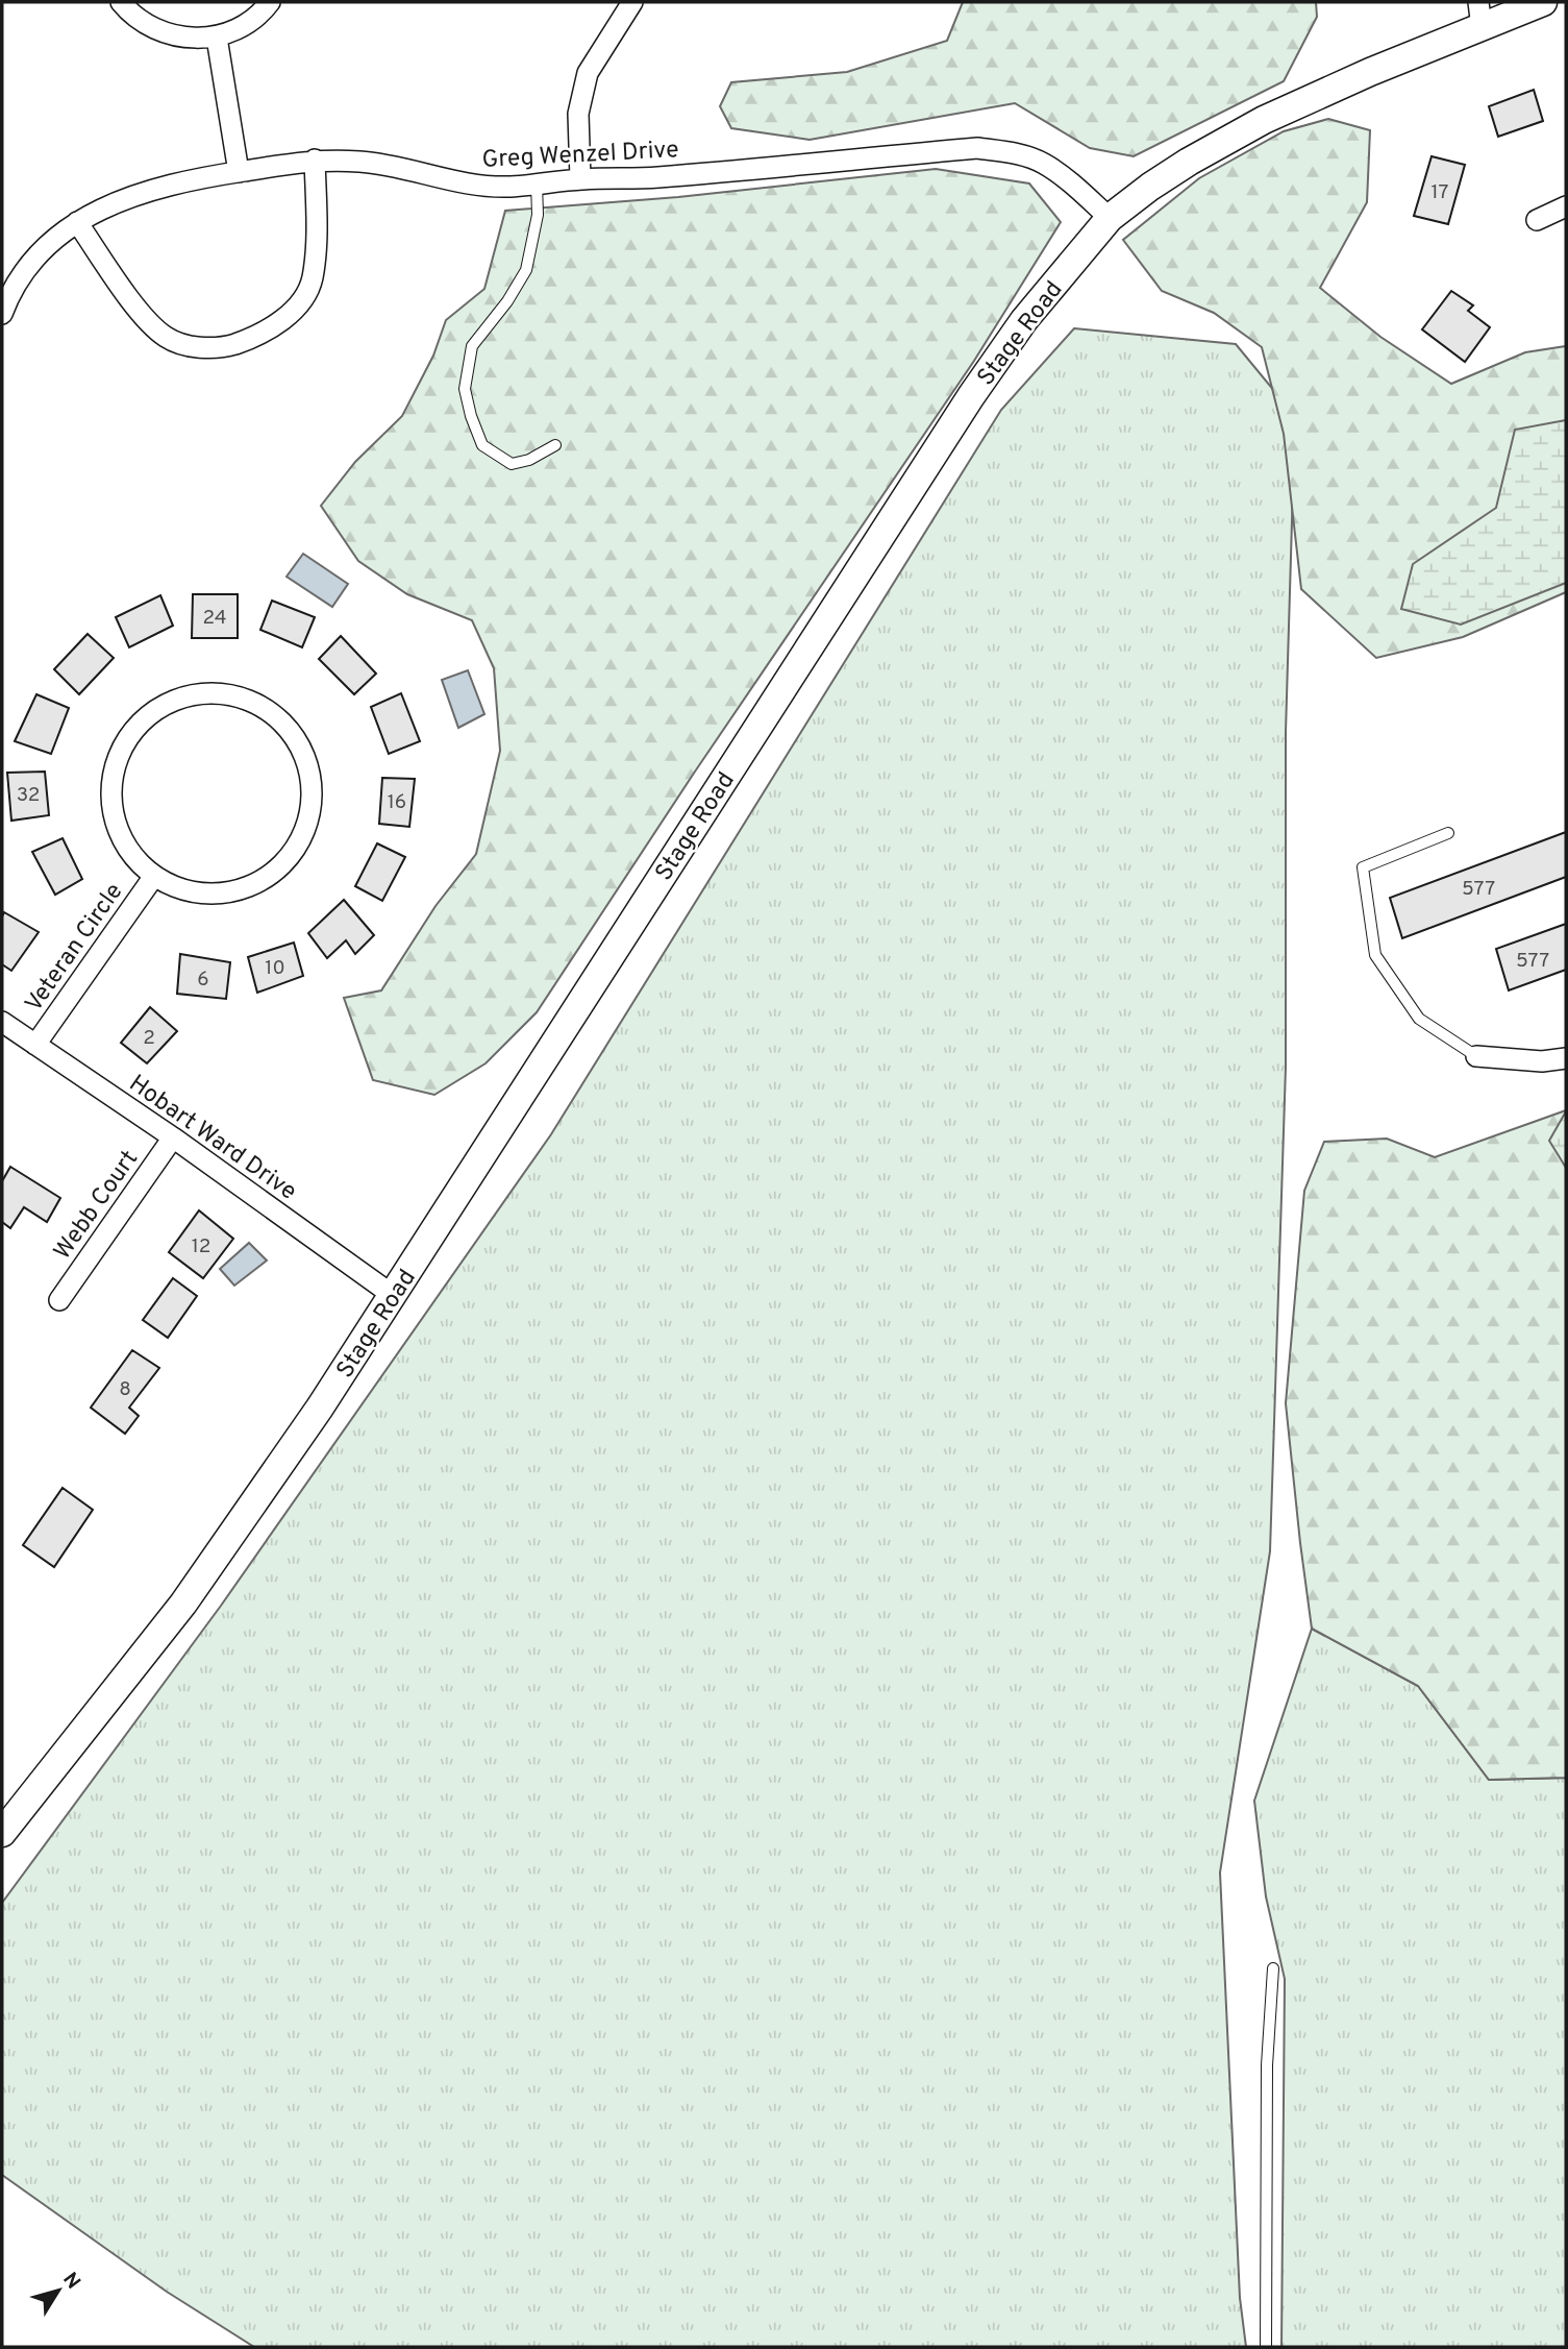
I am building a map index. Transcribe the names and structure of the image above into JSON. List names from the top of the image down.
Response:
{
  "streets": {
    "street": [
      "Greg Wenzel Drive",
      "Stage Road",
      "Veteran Circle",
      "Hobart Ward Drive",
      "Webb Court"
    ]
  },
  "crossings": [
    ["Greg Wenzel Drive", "Stage Road"],
    ["Stage Road", "Hobart Ward Drive"],
    ["Veteran Circle", "Hobart Ward Drive"],
    ["Hobart Ward Drive", "Webb Court"]
  ],
  "house_numbers": [
    "17",
    "24",
    "32",
    "16",
    "577",
    "577",
    "10",
    "6",
    "2",
    "12",
    "8"
  ],
  "north": "top right"
}
